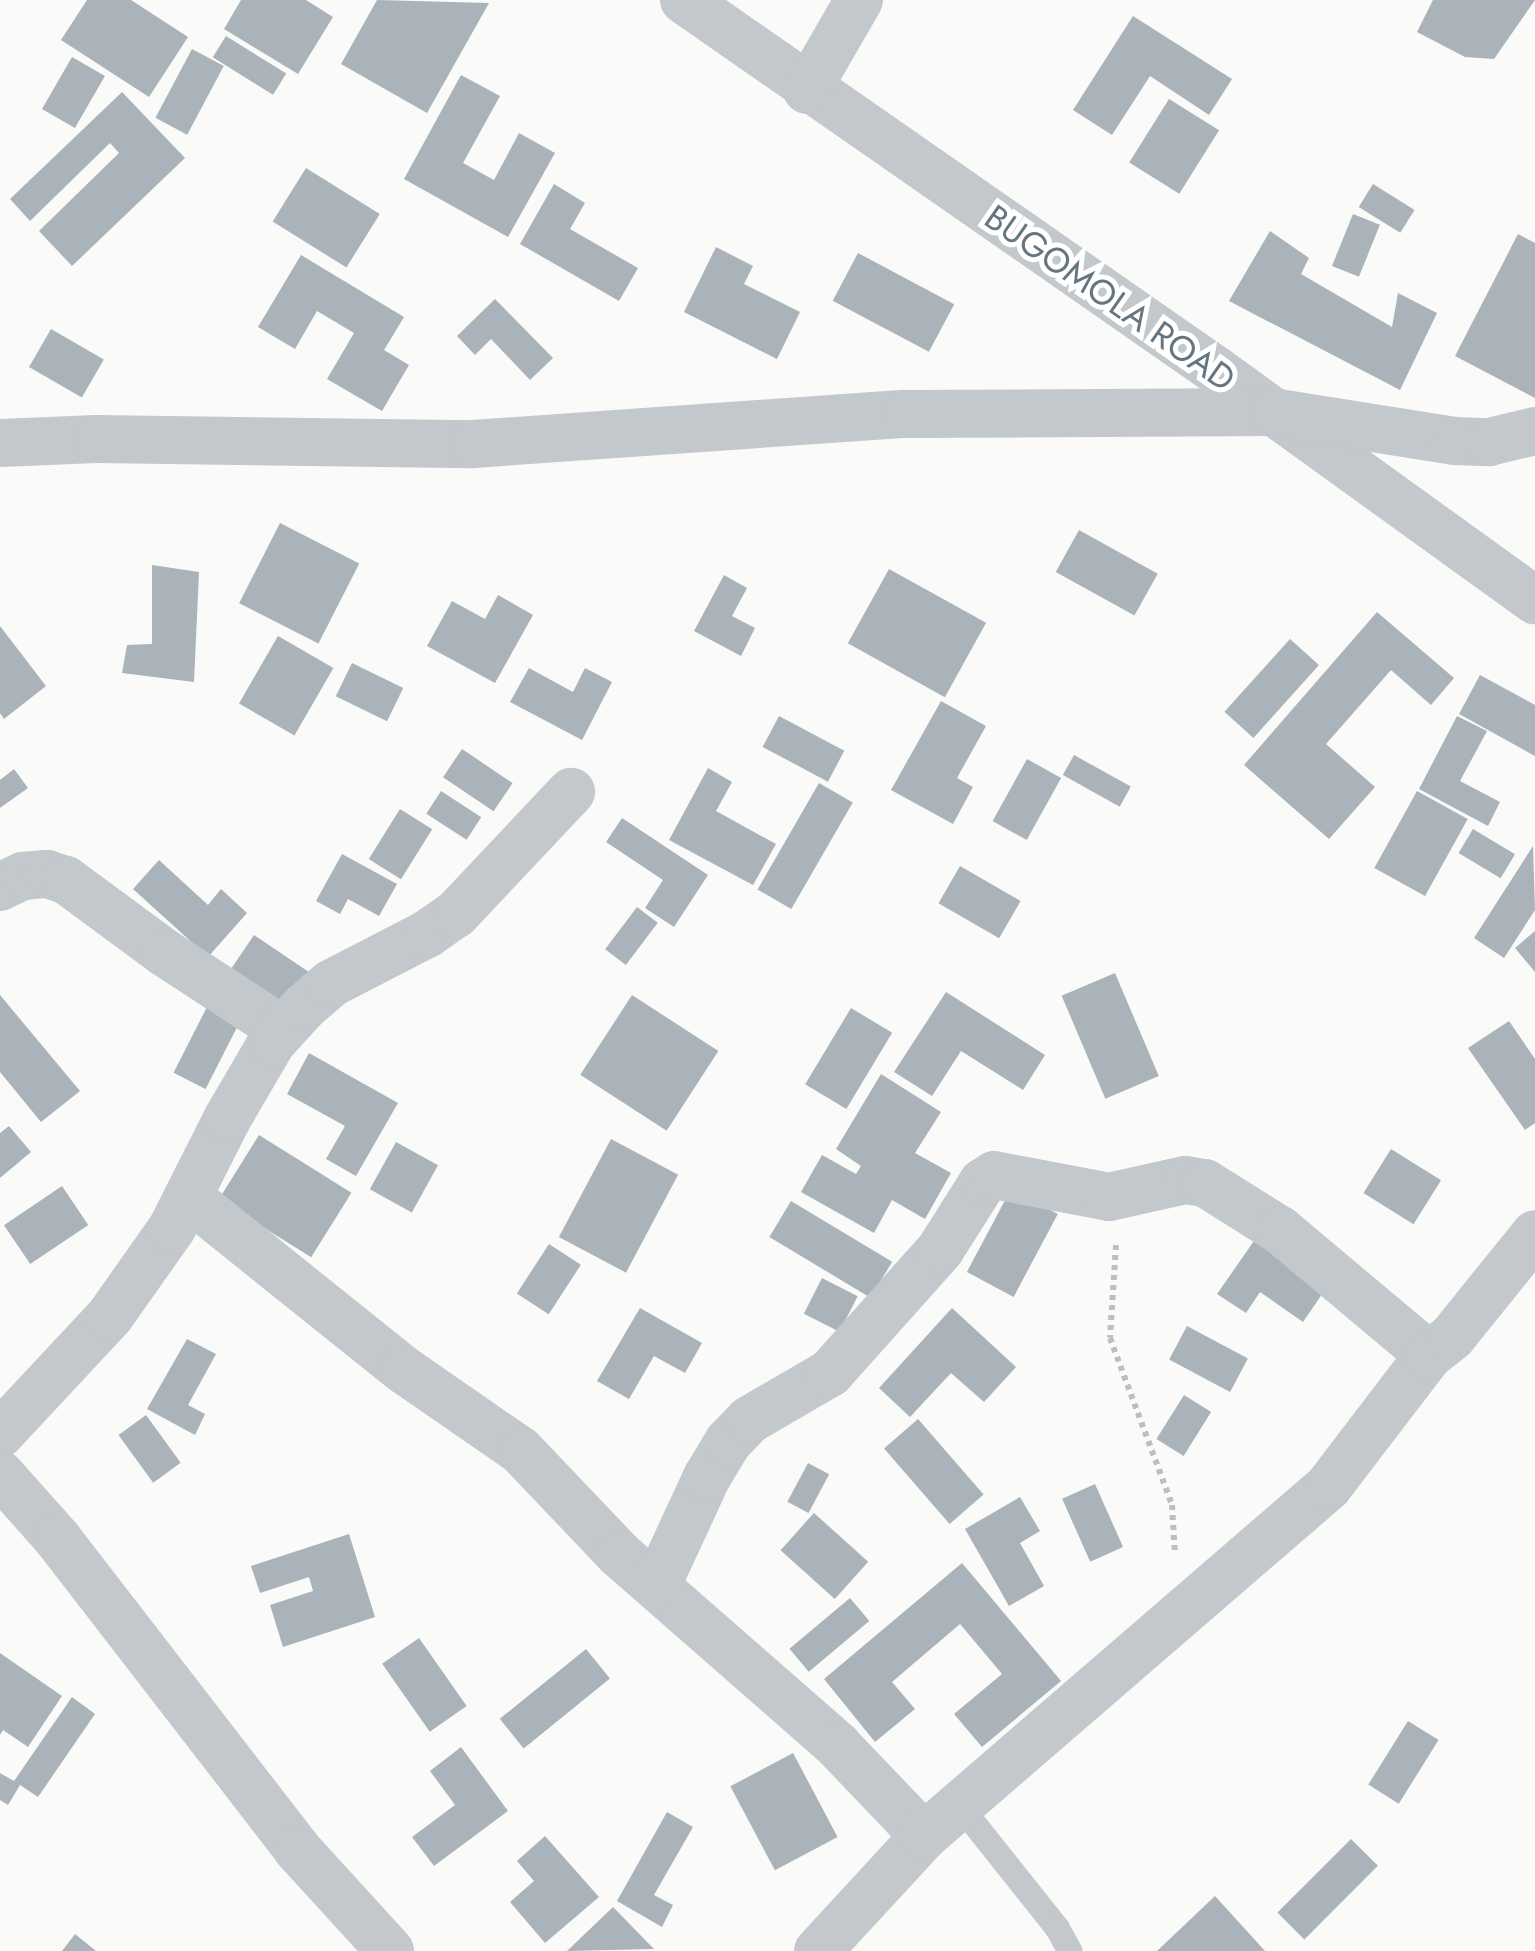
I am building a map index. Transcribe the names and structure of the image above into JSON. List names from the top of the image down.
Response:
{
  "streets": {
    "street": ["BUGOMOLA ROAD"]
  }
}
